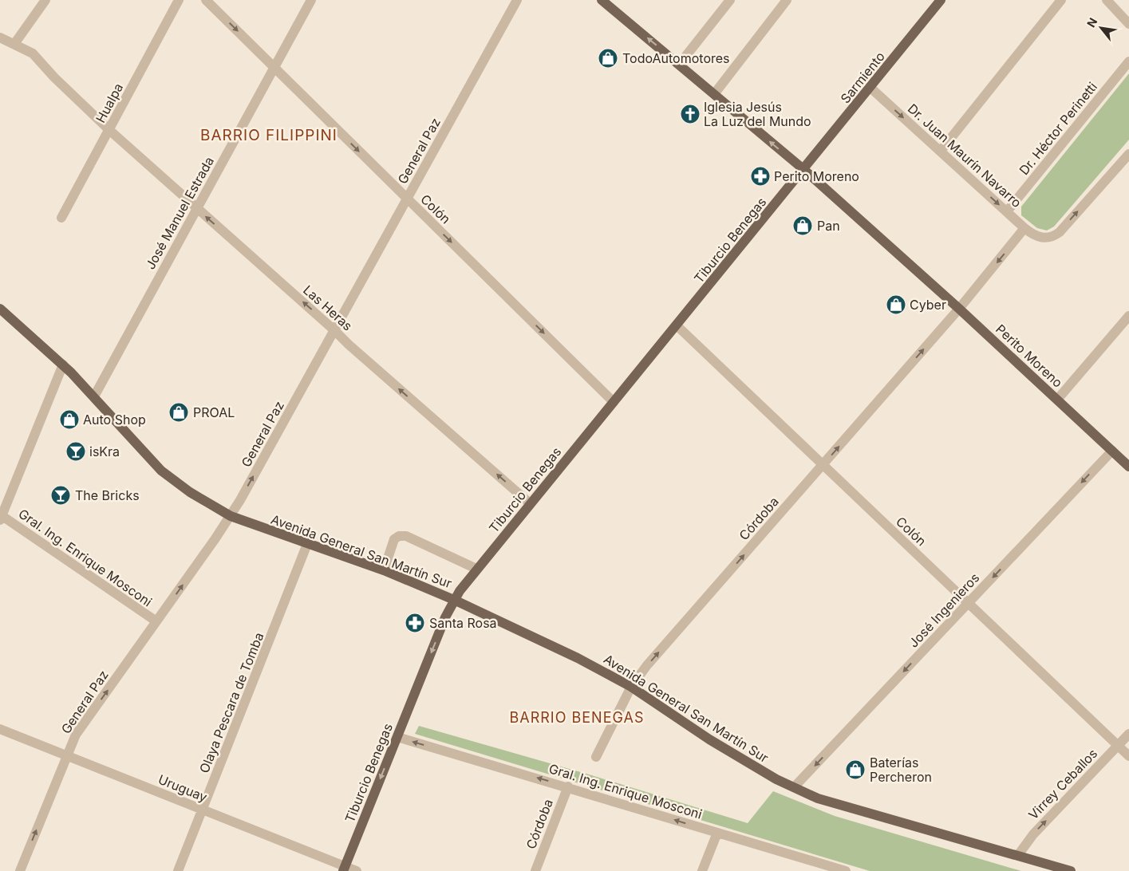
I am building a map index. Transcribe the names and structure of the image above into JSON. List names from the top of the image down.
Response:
{
  "streets": {
    "main road": [
      "Sarmiento",
      "Tiburcio Benegas",
      "Perito Moreno",
      "Avenida General San Martín Sur"
    ],
    "street": [
      "Hualpa",
      "Dr. Héctor Perinetti",
      "General Paz",
      "Dr. Juan Maurín Navarro",
      "Colón",
      "José Manuel Estrada",
      "Las Heras",
      "Córdoba",
      "Gral. Ing. Enrique Mosconi",
      "José Ingenieros",
      "Olaya Pescara de Tomba",
      "Virrey Ceballos",
      "Uruguay"
    ]
  },
  "crossings": [
    ["Sarmiento", "Dr. Juan Maurín Navarro"],
    ["Sarmiento", "Tiburcio Benegas"],
    ["Sarmiento", "Perito Moreno"],
    ["Hualpa", "Las Heras"],
    ["Dr. Héctor Perinetti", "Dr. Juan Maurín Navarro"],
    ["General Paz", "Colón"],
    ["General Paz", "Las Heras"],
    ["General Paz", "Avenida General San Martín Sur"],
    ["General Paz", "Gral. Ing. Enrique Mosconi"],
    ["General Paz", "Uruguay"],
    ["Colón", "José Manuel Estrada"],
    ["Colón", "Tiburcio Benegas"],
    ["Colón", "Córdoba"],
    ["Colón", "José Ingenieros"],
    ["Colón", "Virrey Ceballos"],
    ["José Manuel Estrada", "Las Heras"],
    ["José Manuel Estrada", "Avenida General San Martín Sur"],
    ["Tiburcio Benegas", "Las Heras"],
    ["Tiburcio Benegas", "Perito Moreno"],
    ["Tiburcio Benegas", "Avenida General San Martín Sur"],
    ["Tiburcio Benegas", "Gral. Ing. Enrique Mosconi"],
    ["Tiburcio Benegas", "Uruguay"],
    ["Perito Moreno", "Córdoba"],
    ["Perito Moreno", "José Ingenieros"],
    ["Córdoba", "Avenida General San Martín Sur"],
    ["Córdoba", "Gral. Ing. Enrique Mosconi"],
    ["Avenida General San Martín Sur", "José Ingenieros"],
    ["Avenida General San Martín Sur", "Olaya Pescara de Tomba"],
    ["Avenida General San Martín Sur", "Virrey Ceballos"],
    ["Olaya Pescara de Tomba", "Uruguay"]
  ],
  "one_way": [
    "General Paz",
    "Colón",
    "Las Heras",
    "Córdoba",
    "Gral. Ing. Enrique Mosconi",
    "José Ingenieros",
    "Virrey Ceballos"
  ],
  "districts": ["BARRIO FILIPPINI", "BARRIO BENEGAS"],
  "places": {
    "shop": [
      "TodoAutomotores",
      "Pan",
      "Cyber",
      "PROAL",
      "Auto Shop",
      "Baterías Percheron"
    ],
    "church": ["Iglesia Jesús La Luz del Mundo"],
    "pharmacy": ["Perito Moreno", "Santa Rosa"],
    "bar": ["isKra", "The Bricks"]
  },
  "north": "top left"
}
